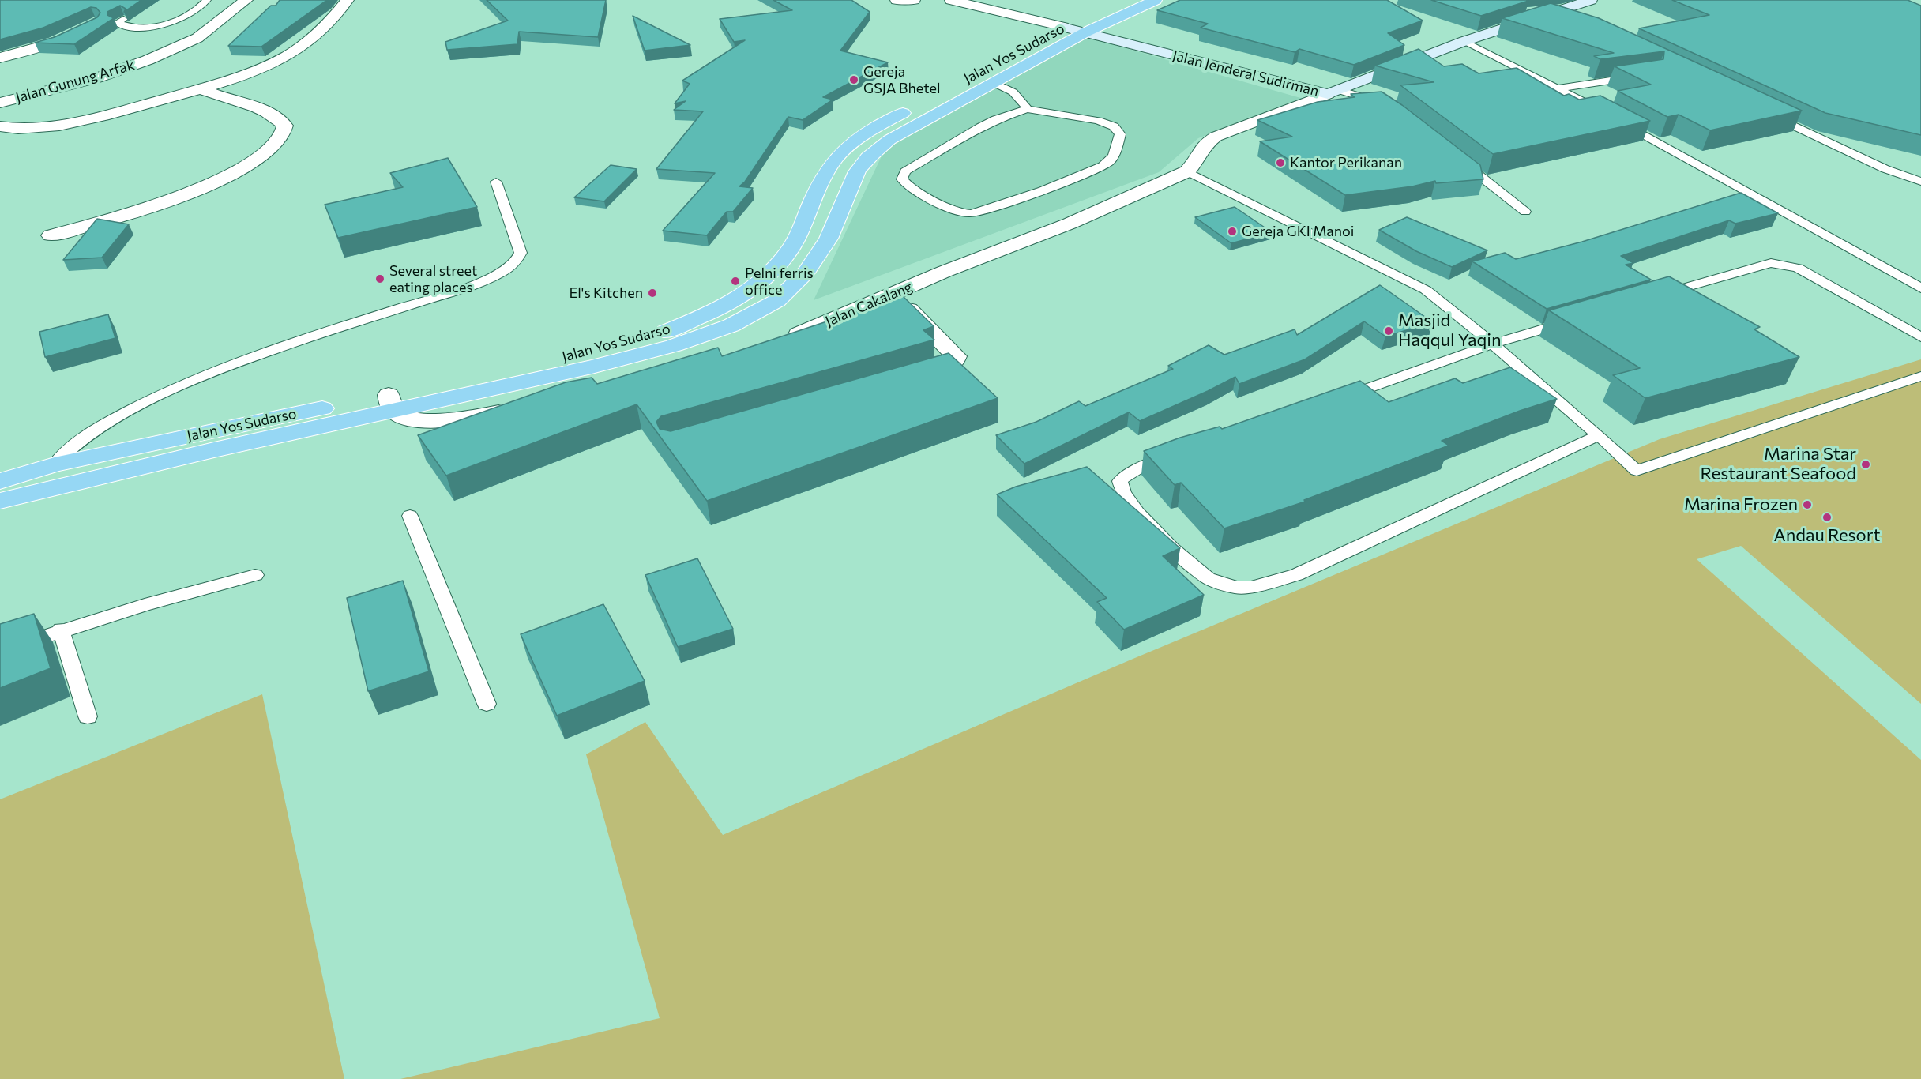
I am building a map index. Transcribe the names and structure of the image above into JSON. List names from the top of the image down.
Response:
{
  "streets": {
    "highway": ["Jalan Yos Sudarso"],
    "main road": ["Jalan Jenderal Sudirman"],
    "street": ["Jalan Gunung Arfak", "Jalan Cakalang"]
  },
  "crossings": [
    ["Jalan Yos Sudarso", "Jalan Jenderal Sudirman"]
  ],
  "places": [
    "Gereja GSJA Bhetel",
    "Kantor Perikanan",
    "Gereja GKI Manoi",
    "Several street eating places",
    "Pelni ferris office",
    "El's Kitchen",
    "Masjid Haqqul Yaqin",
    "Marina Star Restaurant Seafood",
    "Marina Frozen",
    "Andau Resort"
  ]
}
